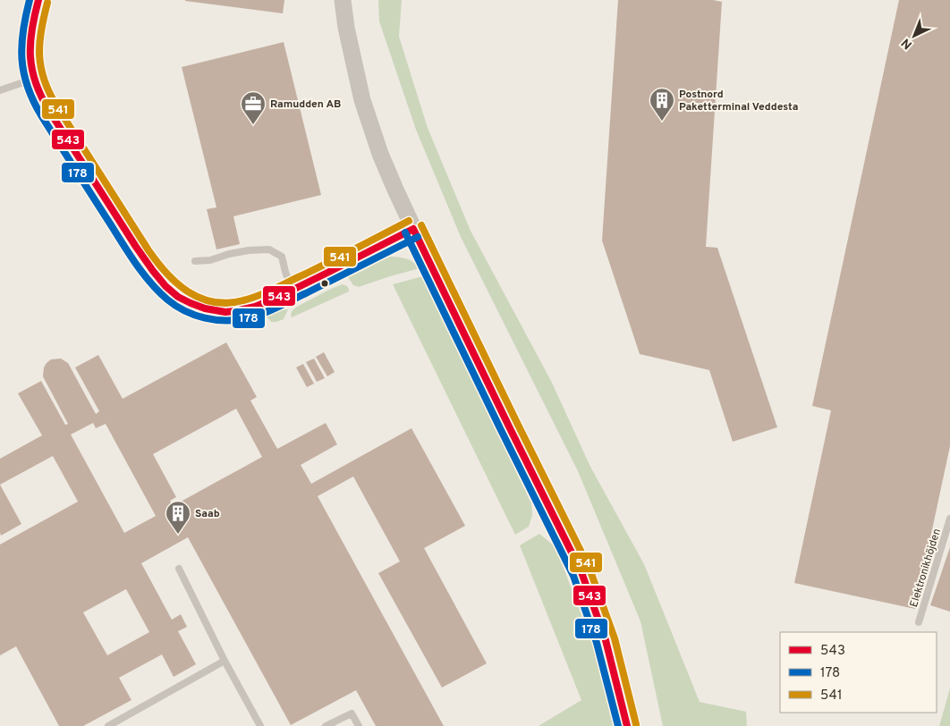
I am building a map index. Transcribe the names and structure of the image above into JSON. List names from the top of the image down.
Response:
{
  "streets": {
    "lane": ["Elektronikhöjden"]
  },
  "places": {
    "building": ["Postnord Paketterminal Veddesta", "Saab"],
    "office": ["Ramudden AB"]
  },
  "lines": ["transit line 543", "transit line 178", "transit line 541"],
  "legend": ["543", "178", "541"],
  "north": "bottom left"
}
